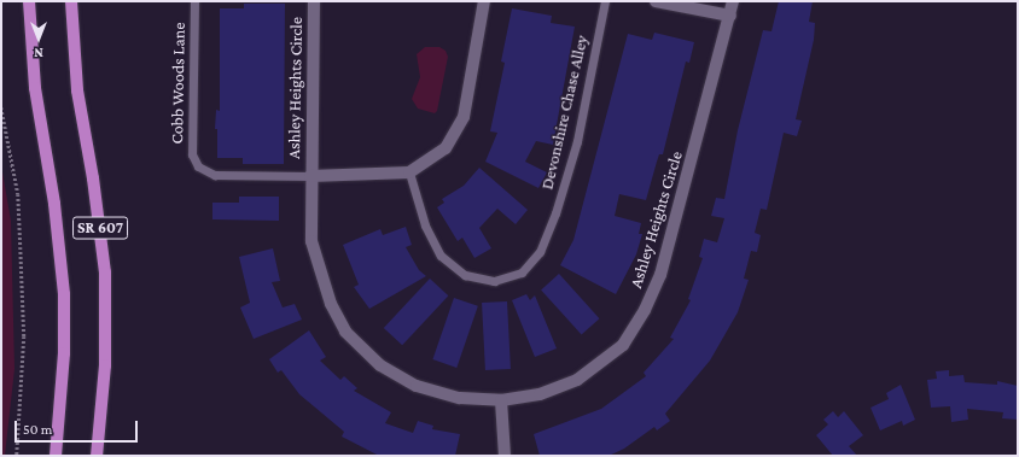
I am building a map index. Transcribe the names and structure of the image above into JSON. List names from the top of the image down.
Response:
{
  "streets": {
    "main road": ["SR 607"],
    "street": ["Ashley Heights Circle"],
    "lane": ["Cobb Woods Lane", "Devonshire Chase Alley"]
  },
  "crossings": [
    ["Cobb Woods Lane", "Ashley Heights Circle"]
  ],
  "scale_bar": "50 m",
  "north": "bottom"
}
